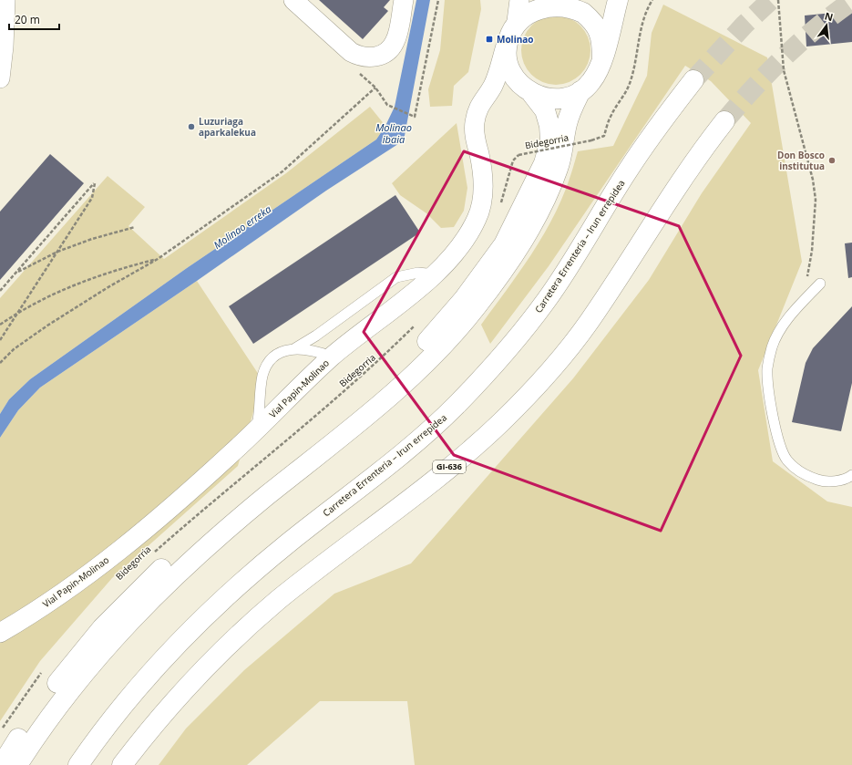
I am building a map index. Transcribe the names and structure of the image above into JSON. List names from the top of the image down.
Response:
{
  "streets": {
    "street": ["Carretera Errenteria – Irun errepidea", "Vial Papin-Molinao", "GI-636"],
    "path": ["Bidegorria"]
  },
  "water": ["Molinao ibaia", "Molinao erreka"],
  "places": {
    "transit": ["Molinao"],
    "other": ["Luzuriaga aparkalekua", "Don Bosco institutua"]
  },
  "scale_bar": "20 m",
  "north": "top"
}
